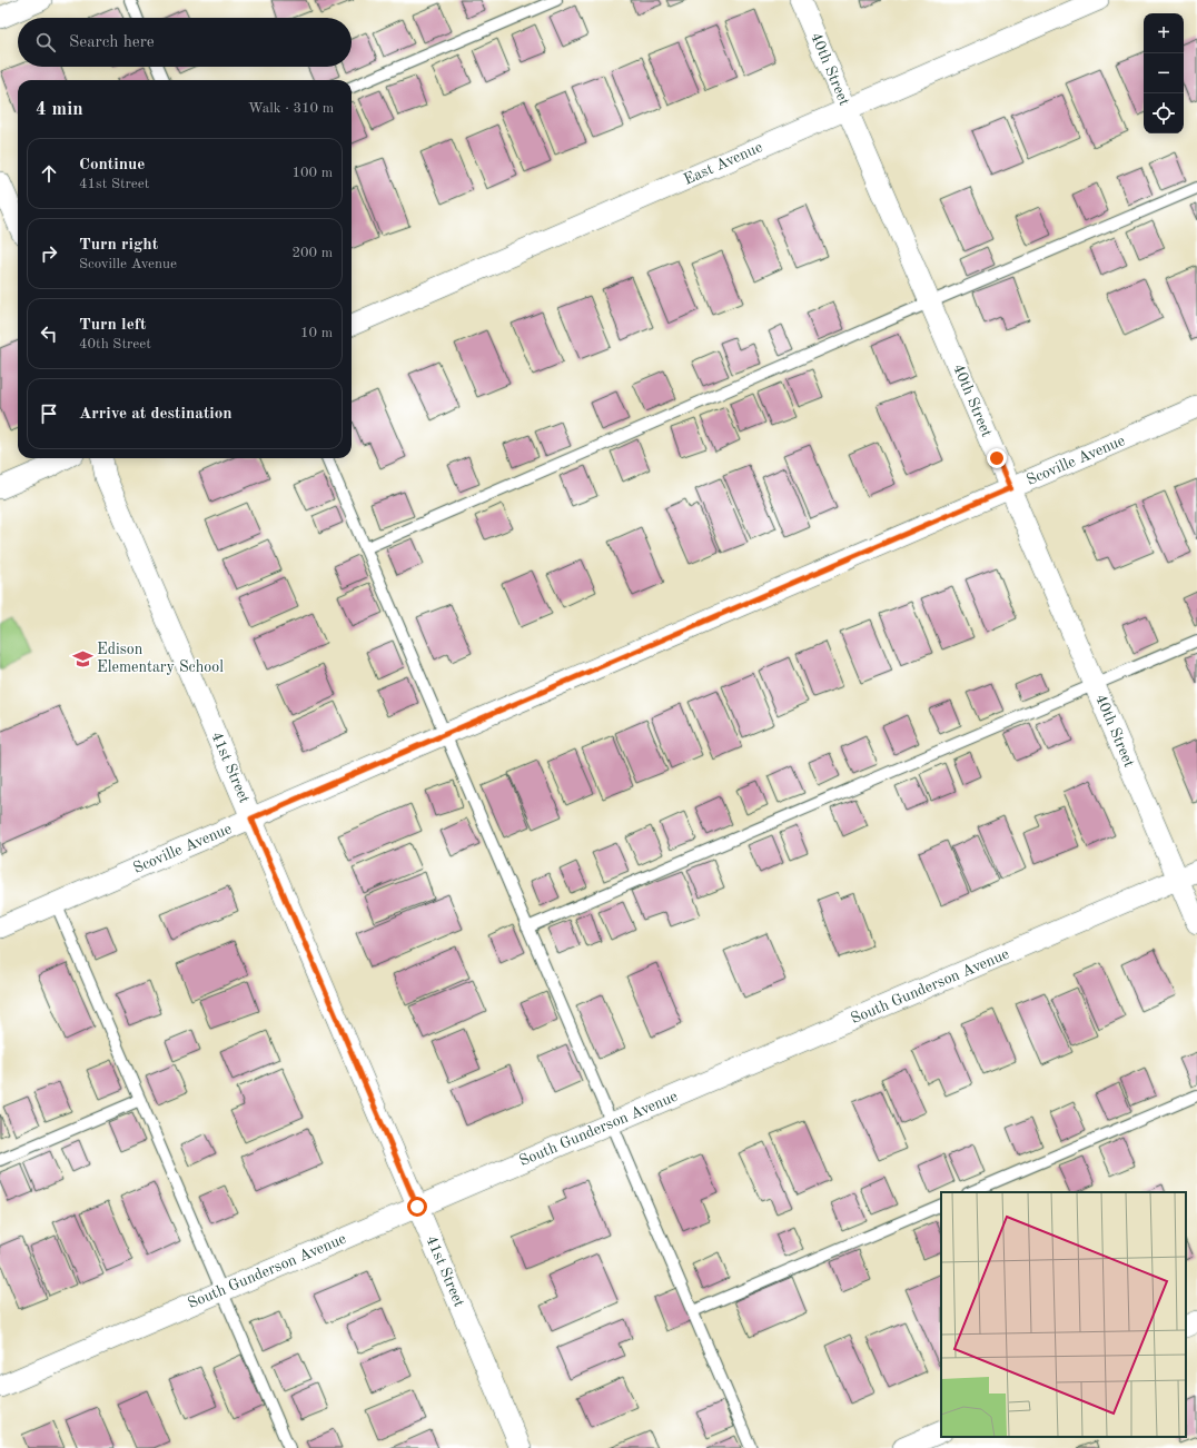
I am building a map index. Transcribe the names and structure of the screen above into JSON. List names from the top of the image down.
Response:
{
  "streets": {
    "street": [
      "40th Street",
      "East Avenue",
      "Scoville Avenue",
      "41st Street",
      "South Gunderson Avenue"
    ]
  },
  "crossings": [
    ["40th Street", "East Avenue"],
    ["40th Street", "Scoville Avenue"],
    ["40th Street", "South Gunderson Avenue"],
    ["Scoville Avenue", "41st Street"],
    ["41st Street", "South Gunderson Avenue"]
  ],
  "places": {
    "school or university": ["Edison Elementary School"]
  },
  "page": {
    "map_buttons": ["+", "−"],
    "search": "Search here",
    "heading": ["4 min", "Walk · 310 m"],
    "list": [
      ["Continue", "41st Street", "100 m"],
      ["Turn right", "Scoville Avenue", "200 m"],
      ["Turn left", "40th Street", "10 m"],
      "Arrive at destination"
    ]
  }
}
